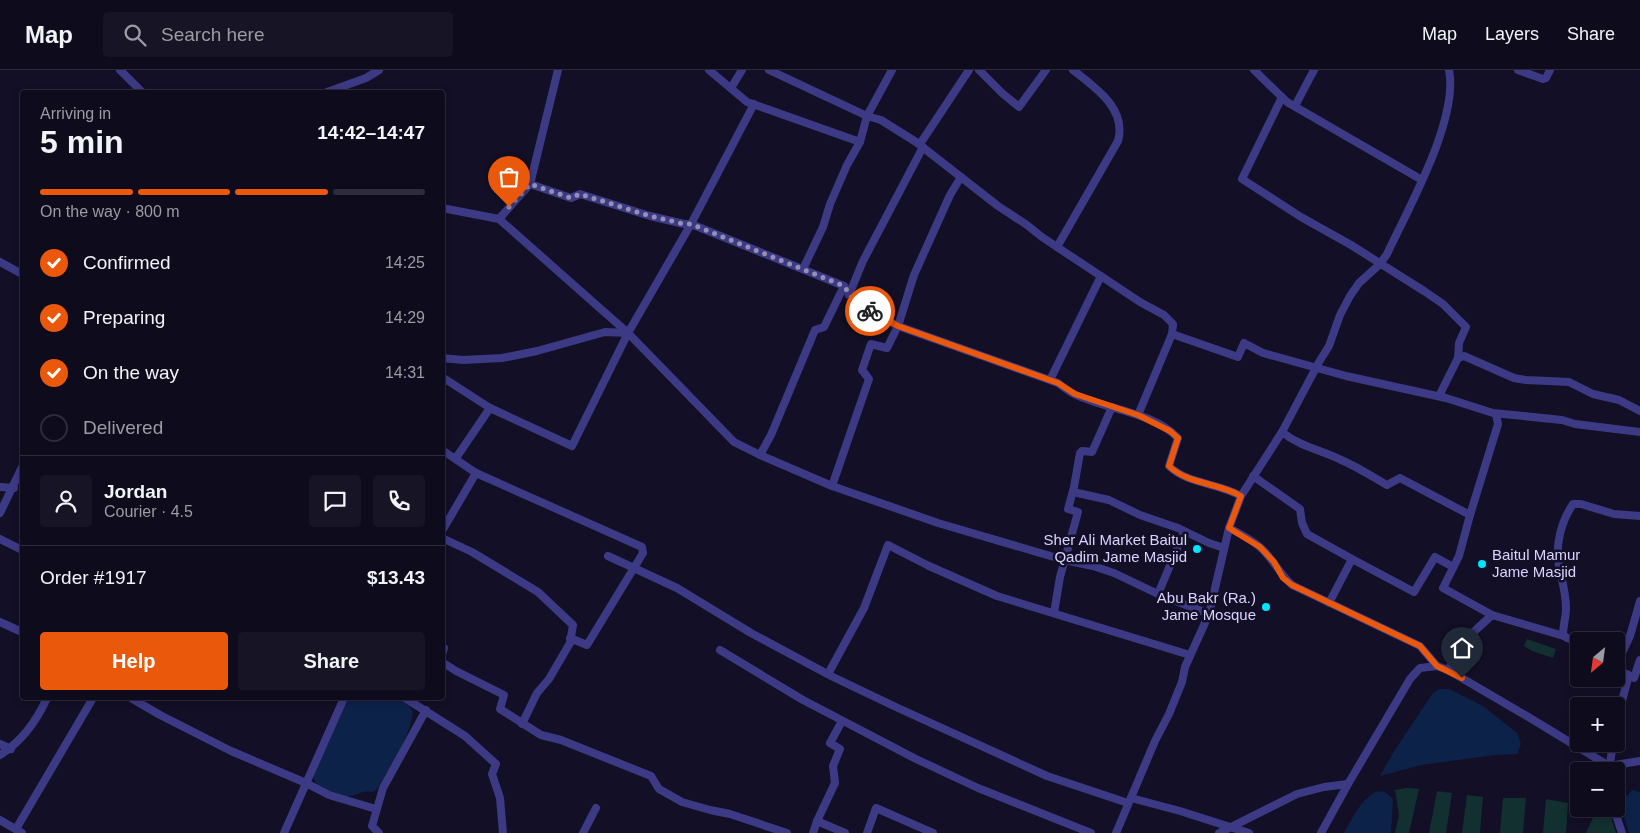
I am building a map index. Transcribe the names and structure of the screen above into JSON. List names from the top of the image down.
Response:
{
  "places": ["Sher Ali Market Baitul Qadim Jame Masjid", "Baitul Mamur Jame Masjid", "Abu Bakr (Ra.) Jame Mosque"],
  "north": "bottom left",
  "page": {
    "header": "Map",
    "search": "Search here",
    "nav": ["Map", "Layers", "Share"],
    "heading": ["5 min", "Arriving in", "14:42–14:47"],
    "panel": [
      "Jordan",
      "Courier · 4.5",
      "Order #1917",
      "$13.43"
    ],
    "bar": "On the way · 800 m",
    "list": [
      ["Confirmed", "14:25"],
      ["Preparing", "14:29"],
      ["On the way", "14:31"],
      "Delivered"
    ],
    "buttons": ["Help", "Share"],
    "map_buttons": ["+", "−"]
  }
}
